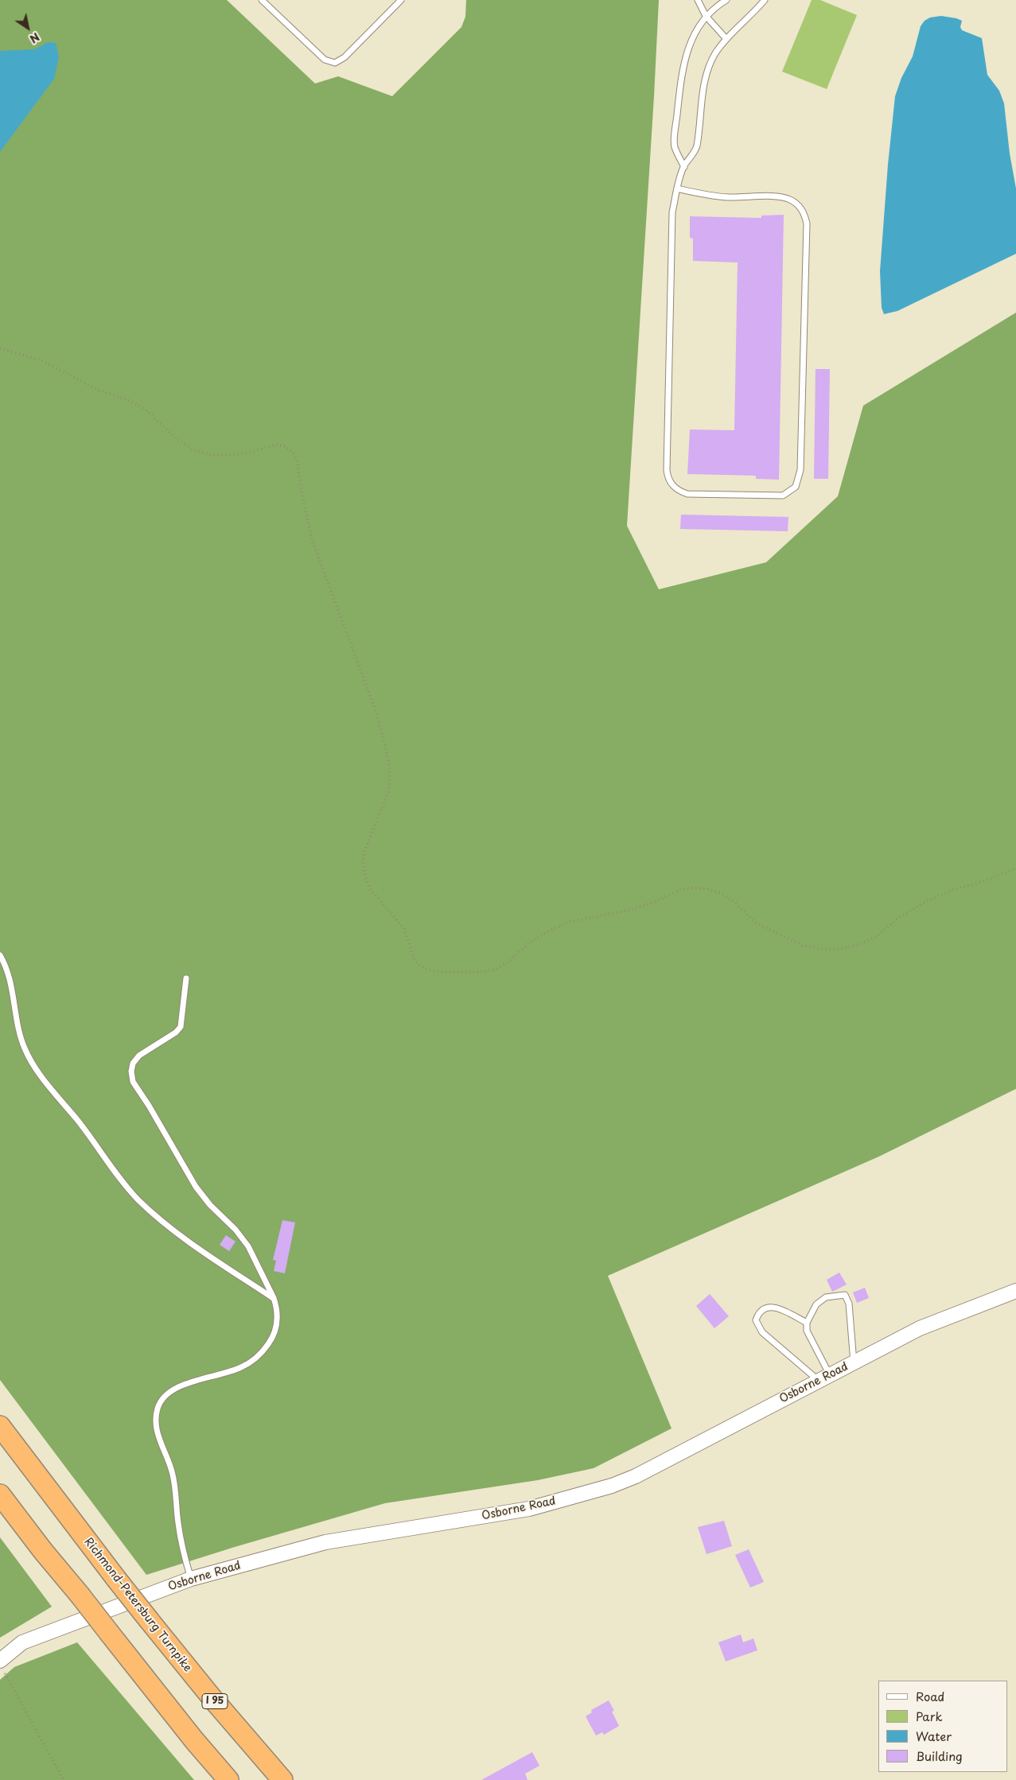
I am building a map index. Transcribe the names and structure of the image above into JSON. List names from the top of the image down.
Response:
{
  "streets": {
    "highway": ["Richmond-Petersburg Turnpike", "I 95"],
    "street": ["Osborne Road"]
  },
  "legend": [
    "Road",
    "Park",
    "Water",
    "Building"
  ],
  "north": "bottom right"
}
